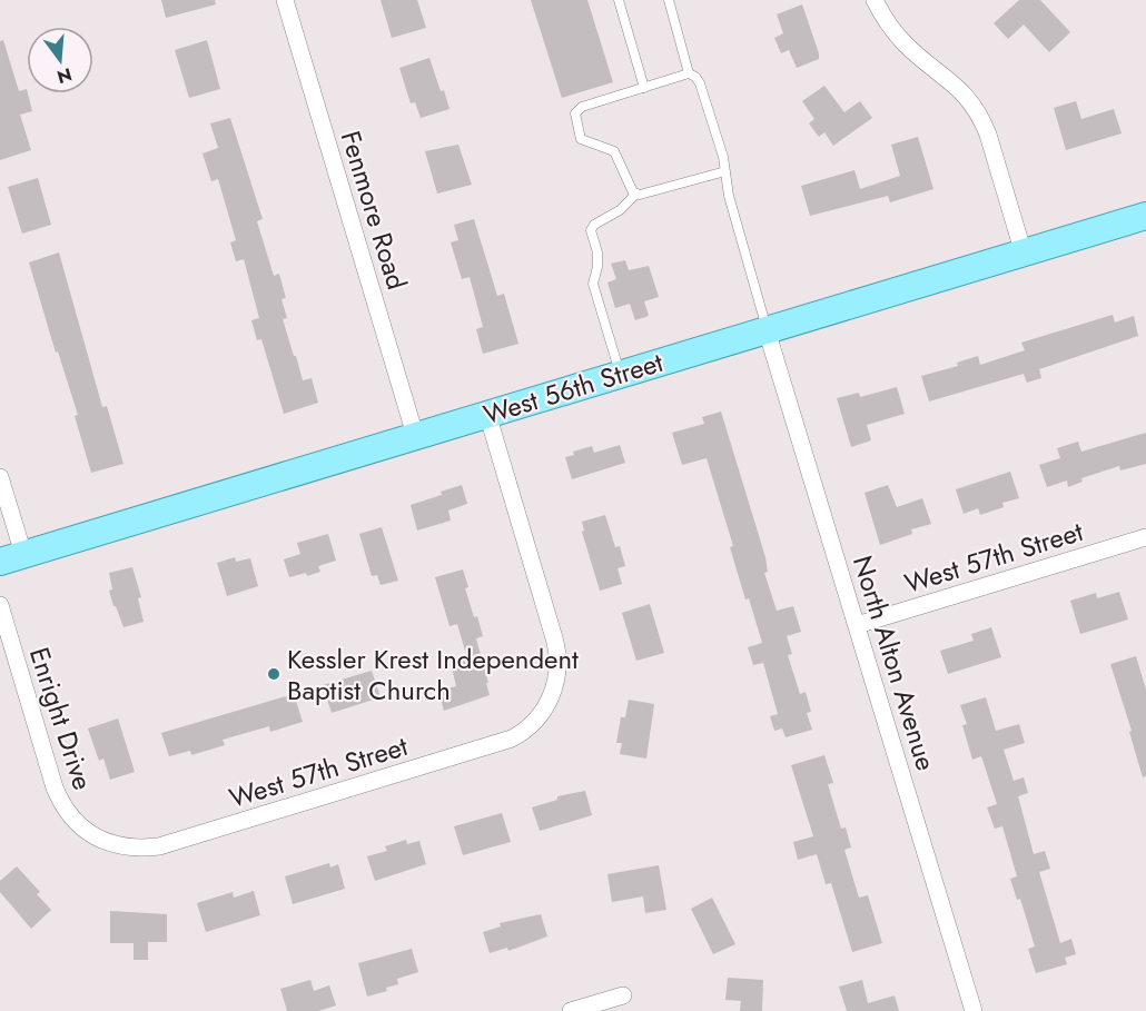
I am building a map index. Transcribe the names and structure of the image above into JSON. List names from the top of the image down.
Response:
{
  "streets": {
    "main road": ["West 56th Street"],
    "street": [
      "Fenmore Road",
      "West 57th Street",
      "North Alton Avenue",
      "Enright Drive"
    ]
  },
  "crossings": [
    ["Fenmore Road", "West 56th Street"],
    ["West 56th Street", "West 57th Street"],
    ["West 56th Street", "North Alton Avenue"],
    ["West 57th Street", "North Alton Avenue"],
    ["West 57th Street", "Enright Drive"]
  ],
  "places": ["Kessler Krest Independent Baptist Church"],
  "north": "bottom"
}
